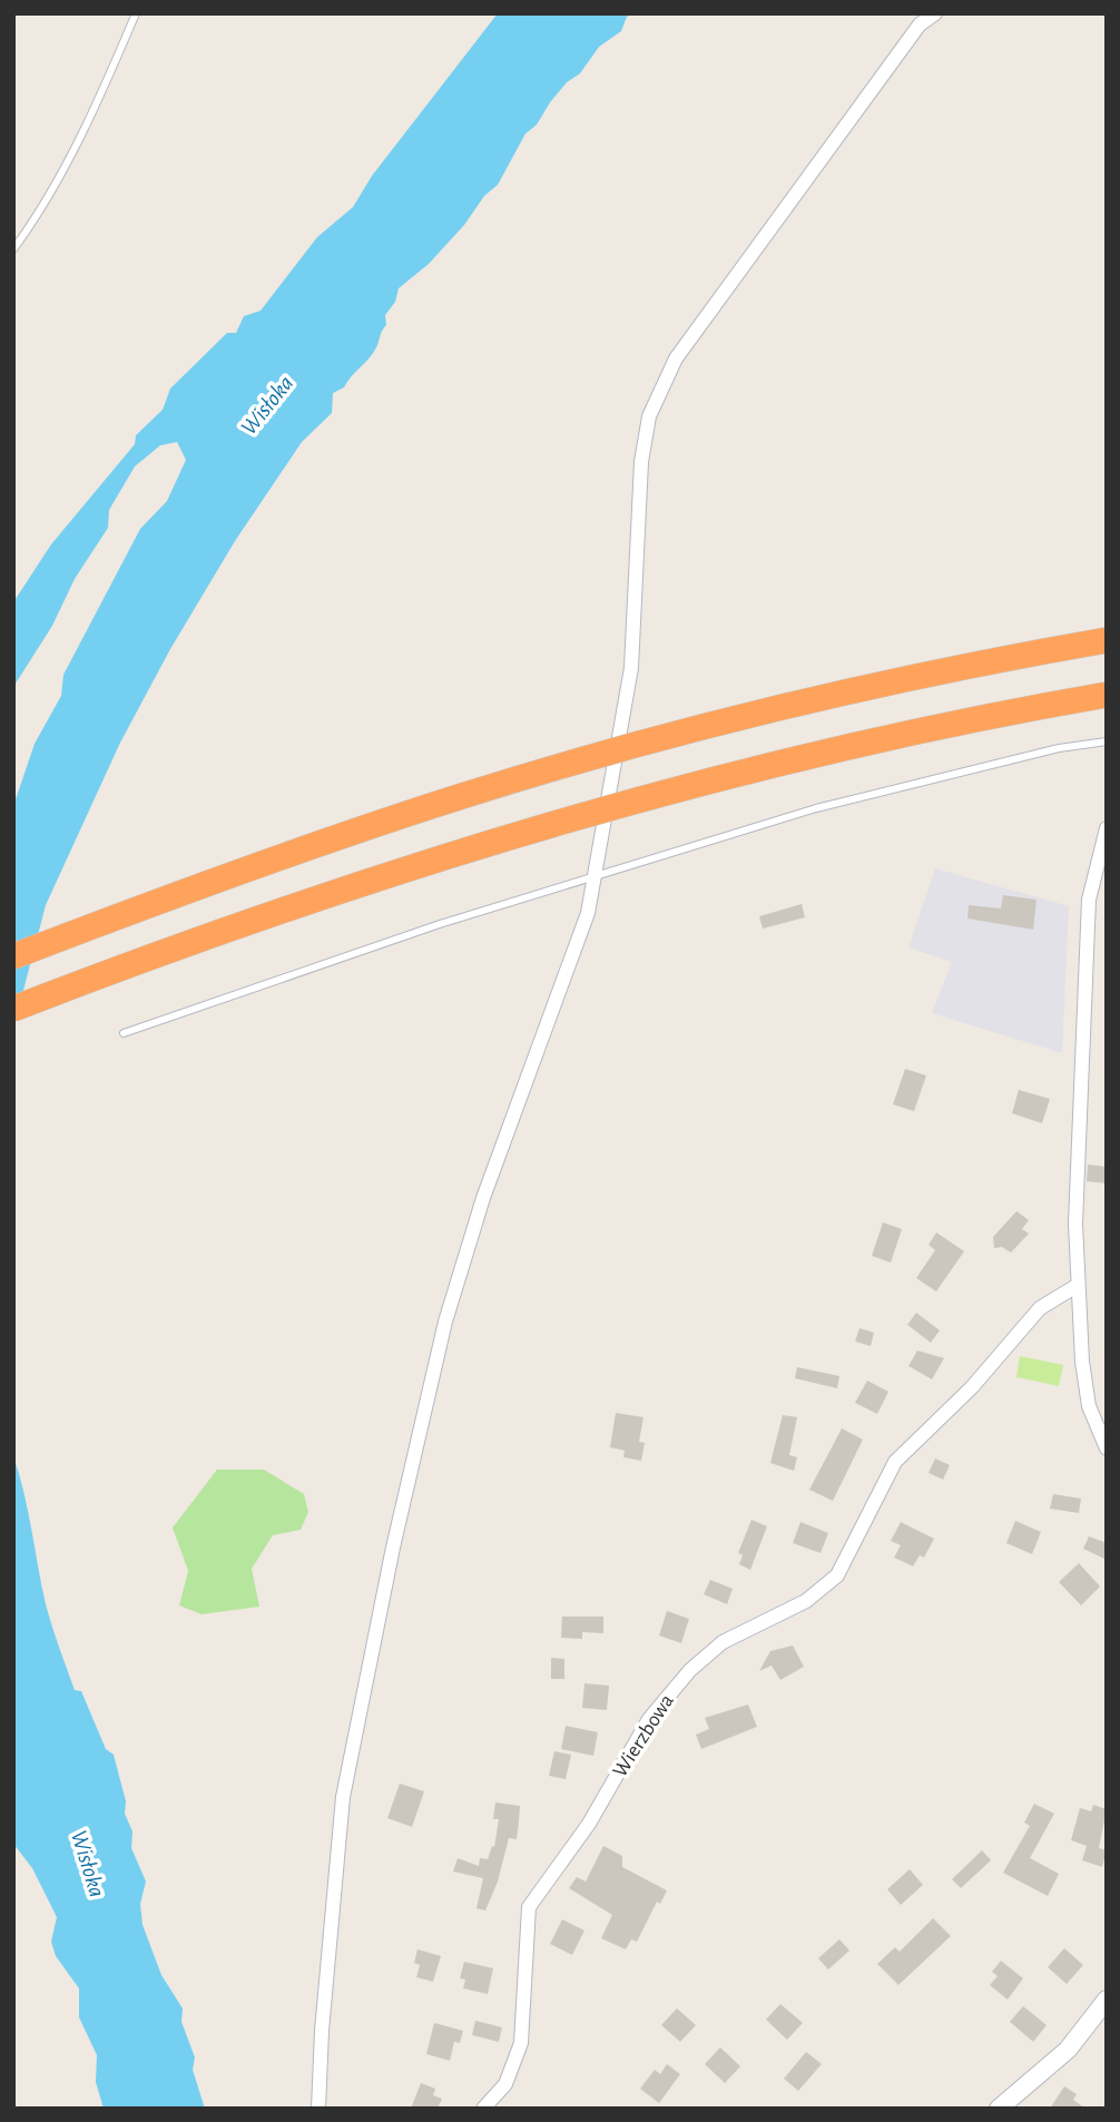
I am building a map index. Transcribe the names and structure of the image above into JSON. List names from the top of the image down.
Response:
{
  "streets": {
    "street": ["Wierzbowa"]
  },
  "water": ["Wisłoka"]
}
